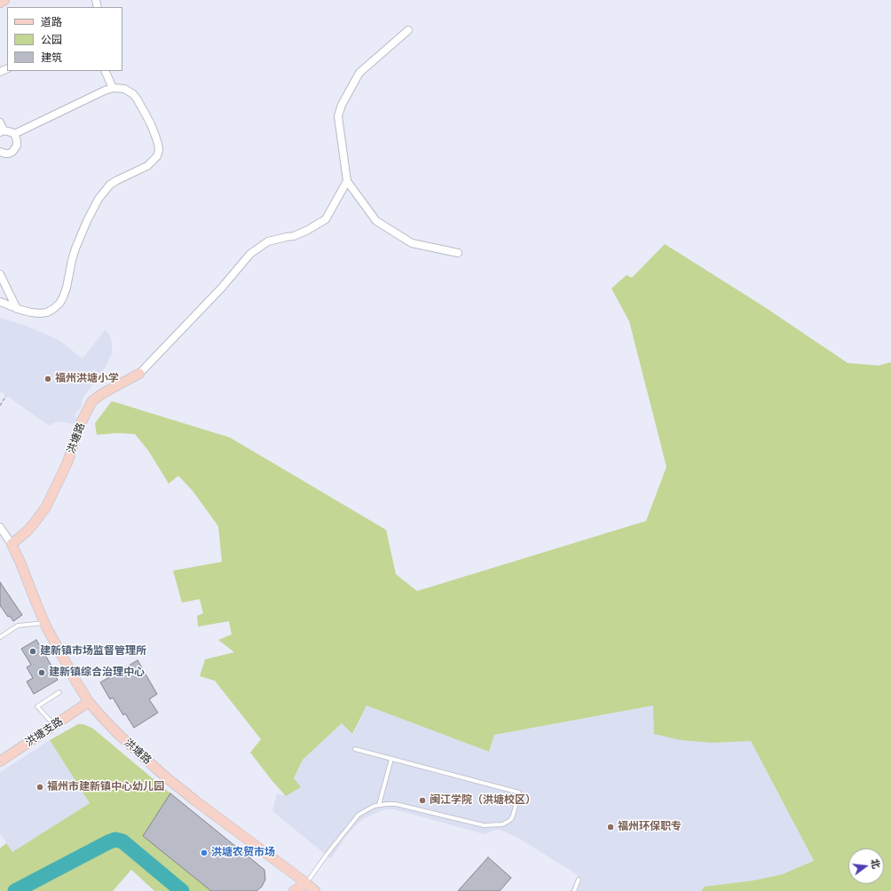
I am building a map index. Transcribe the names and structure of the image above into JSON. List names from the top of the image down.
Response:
{
  "streets": {
    "street": ["洪塘路", "洪塘支路"]
  },
  "crossings": [
    ["洪塘路", "洪塘支路"]
  ],
  "places": [
    "福州洪塘小学",
    "建新镇市场监督管理所",
    "建新镇综合治理中心",
    "福州市建新镇中心幼儿园",
    "闽江学院（洪塘校区）",
    "福州环保职专",
    "洪塘农贸市场"
  ],
  "legend": ["道路", "公园", "建筑"],
  "north": "right"
}
